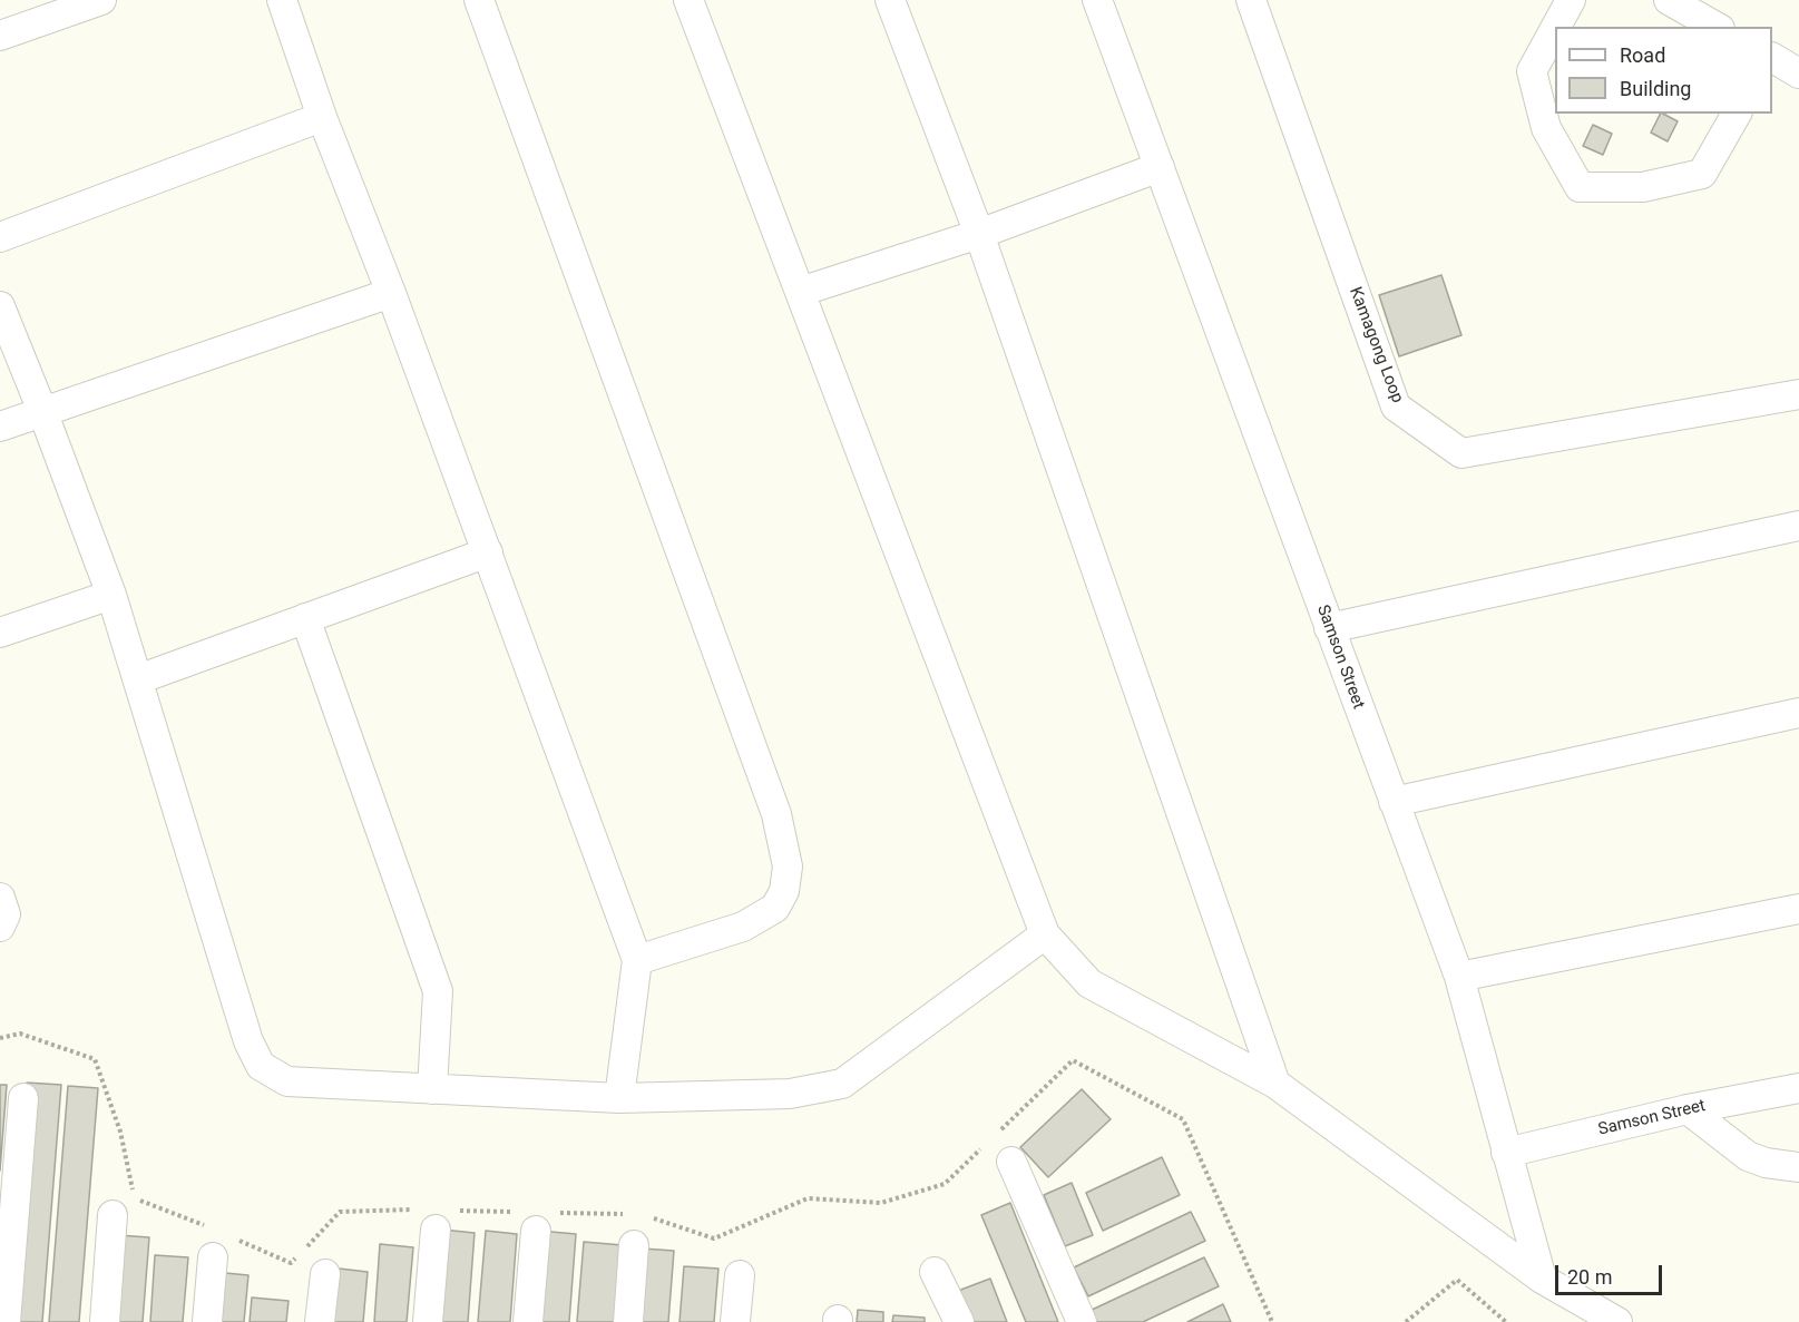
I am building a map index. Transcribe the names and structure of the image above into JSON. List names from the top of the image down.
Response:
{
  "streets": {
    "street": ["Kamagong Loop", "Samson Street"]
  },
  "legend": ["Road", "Building"],
  "scale_bar": "20 m"
}
